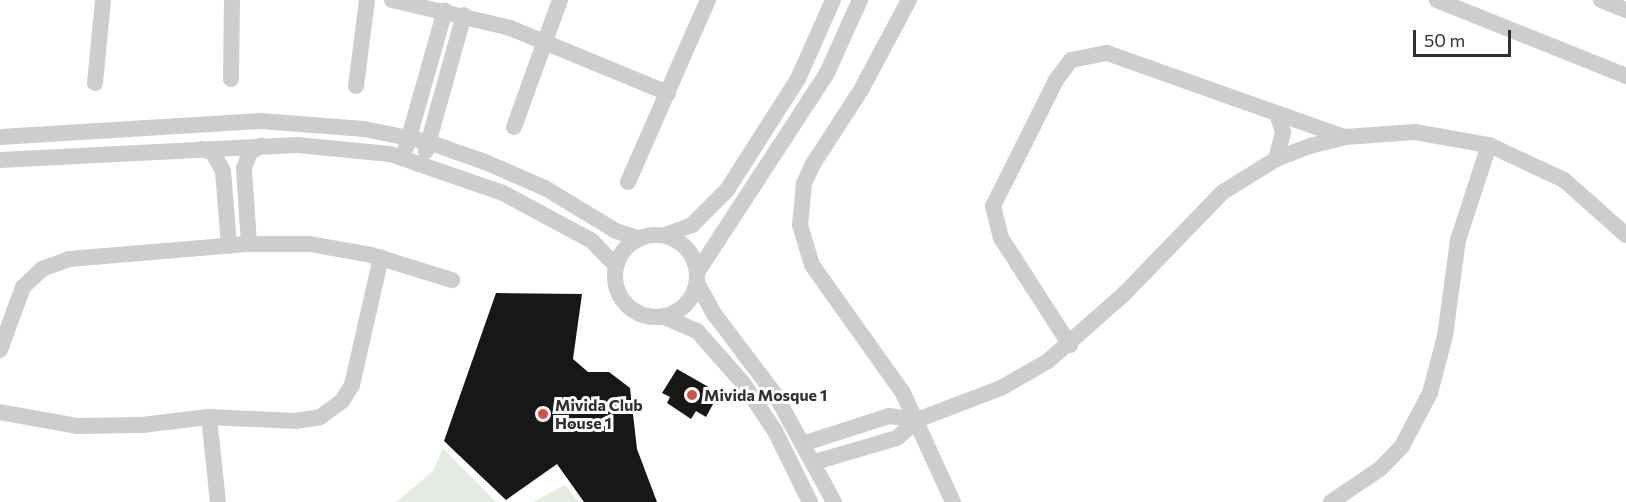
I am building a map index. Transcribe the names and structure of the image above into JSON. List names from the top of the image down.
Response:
{
  "places": ["Mivida Mosque 1", "Mivida Club House 1"],
  "scale_bar": "50 m"
}
